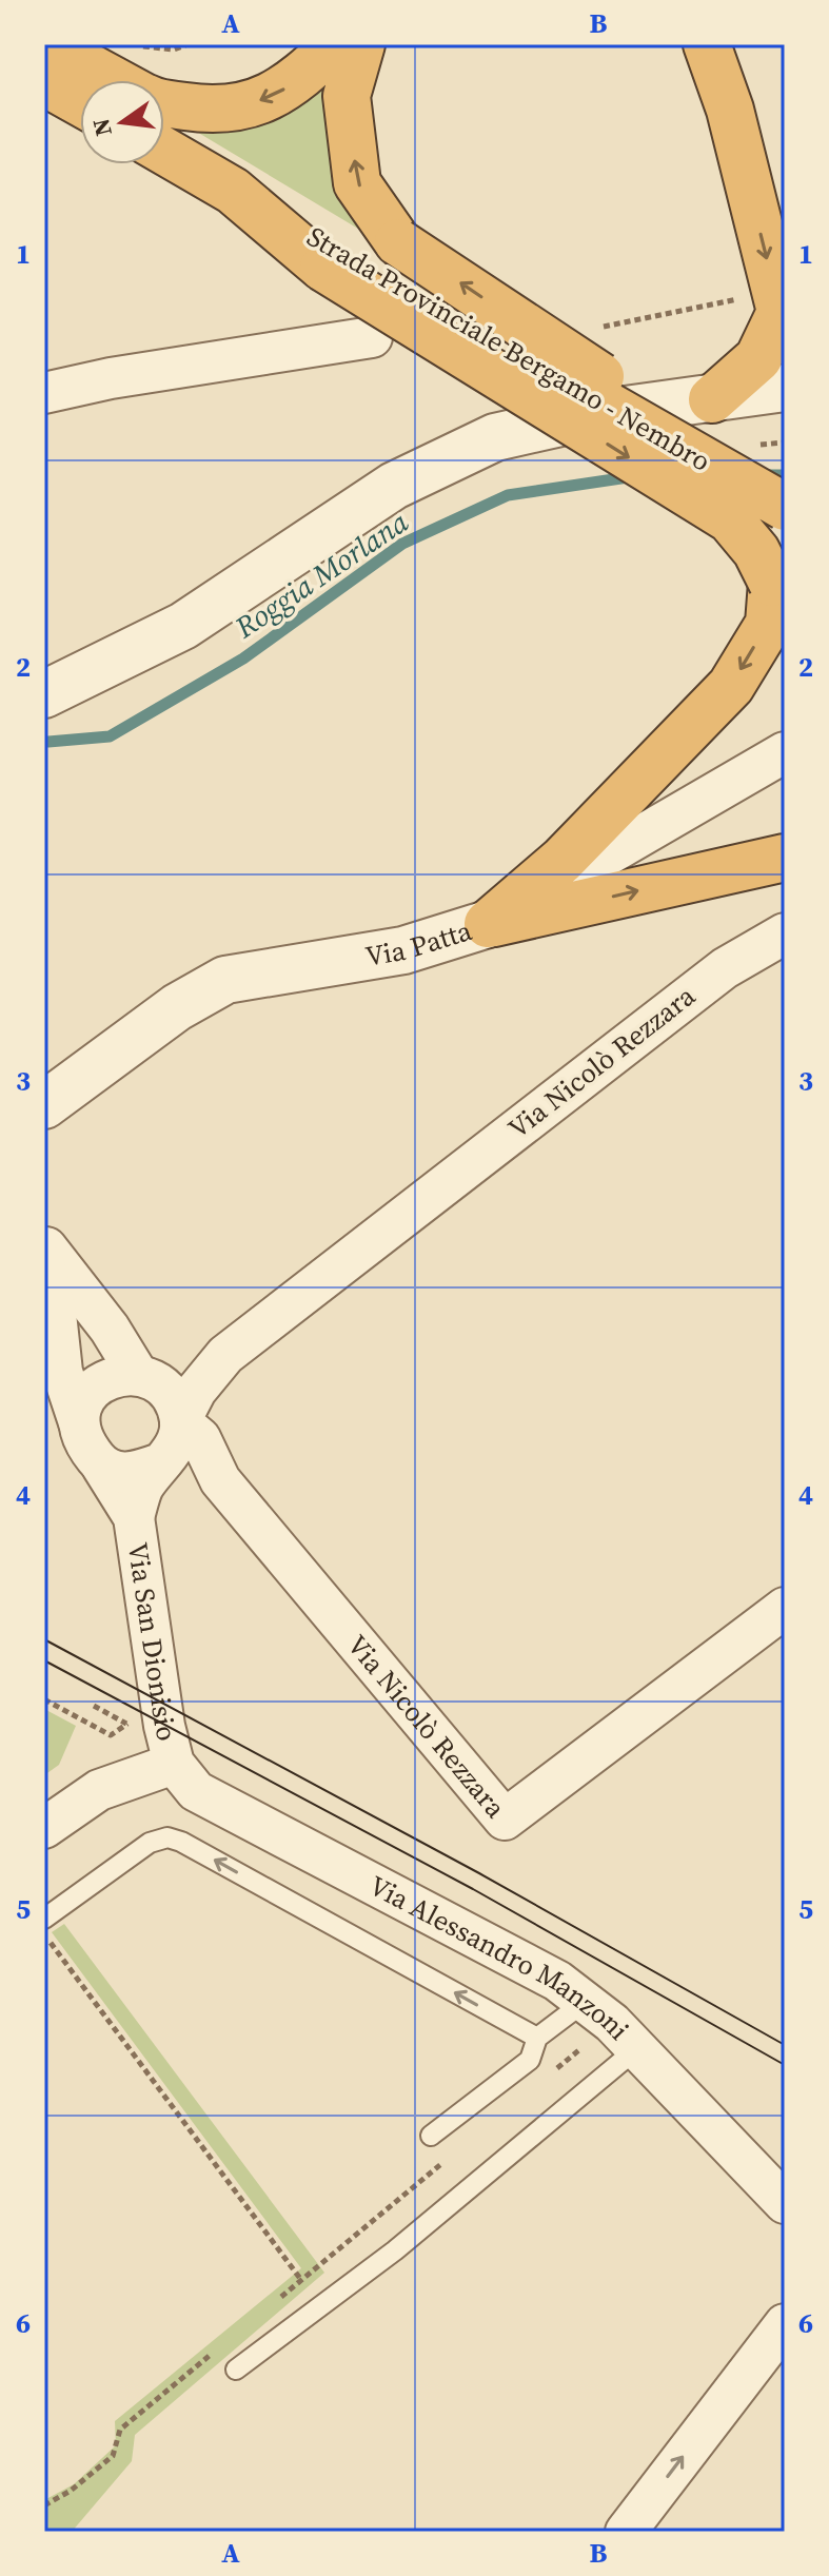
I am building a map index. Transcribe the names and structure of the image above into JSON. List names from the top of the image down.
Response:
{
  "streets": {
    "highway": ["Strada Provinciale Bergamo - Nembro"],
    "street": [
      "Via Patta",
      "Via Nicolò Rezzara",
      "Via San Dionisio",
      "Via Alessandro Manzoni"
    ]
  },
  "crossings": [
    ["Via Nicolò Rezzara", "Via San Dionisio"],
    ["Via San Dionisio", "Via Alessandro Manzoni"]
  ],
  "water": ["Roggia Morlana"],
  "north": "left",
  "grid": {
    "columns": ["A", "B"],
    "rows": [
      "1",
      "2",
      "3",
      "4",
      "5",
      "6"
    ]
  }
}
